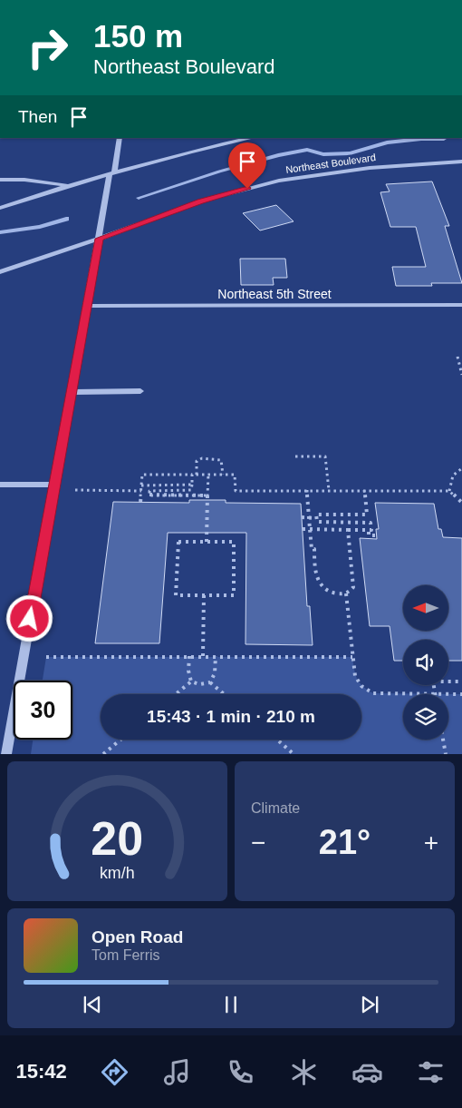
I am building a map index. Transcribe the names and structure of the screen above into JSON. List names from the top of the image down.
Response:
{
  "streets": {
    "street": ["Northeast Boulevard", "Northeast 5th Street"]
  },
  "north": "left",
  "page": {
    "turn": ["150 m", "Northeast Boulevard"],
    "then": "Then",
    "limit": "30",
    "trip": "15:43 · 1 min · 210 m",
    "tile": "Climate",
    "heat": ["−", "21°", "+"],
    "song": ["Open Road", "Tom Ferris"],
    "tabs": "15:42",
    "gauge": ["20", "km/h"]
  }
}
